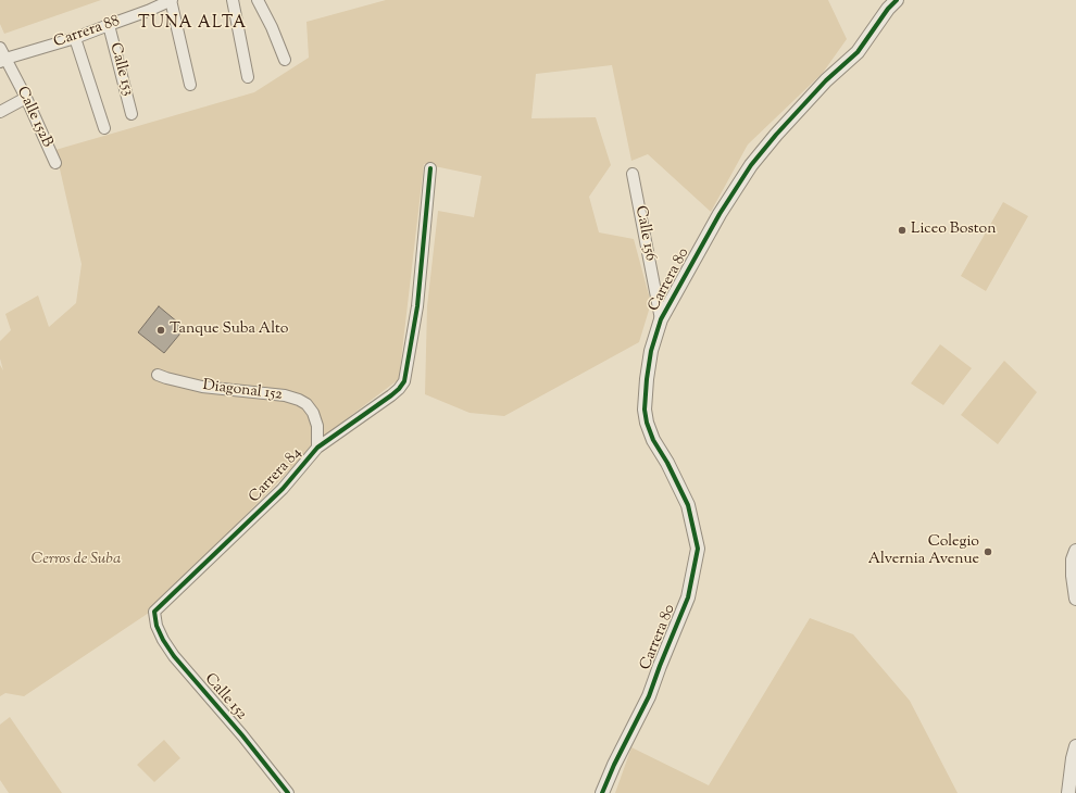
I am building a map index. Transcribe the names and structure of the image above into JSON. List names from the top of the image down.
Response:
{
  "streets": {
    "street": [
      "Carrera 88",
      "Calle 153",
      "Calle 152B",
      "Calle 156",
      "Carrera 80",
      "Diagonal 152",
      "Carrera 84",
      "Calle 152"
    ]
  },
  "crossings": [
    ["Carrera 88", "Calle 153"],
    ["Carrera 88", "Calle 152B"],
    ["Calle 156", "Carrera 80"],
    ["Diagonal 152", "Carrera 84"],
    ["Carrera 84", "Calle 152"]
  ],
  "districts": ["TUNA ALTA"],
  "parks": ["Cerros de Suba"],
  "places": ["Liceo Boston", "Tanque Suba Alto", "Colegio Alvernia Avenue"]
}
